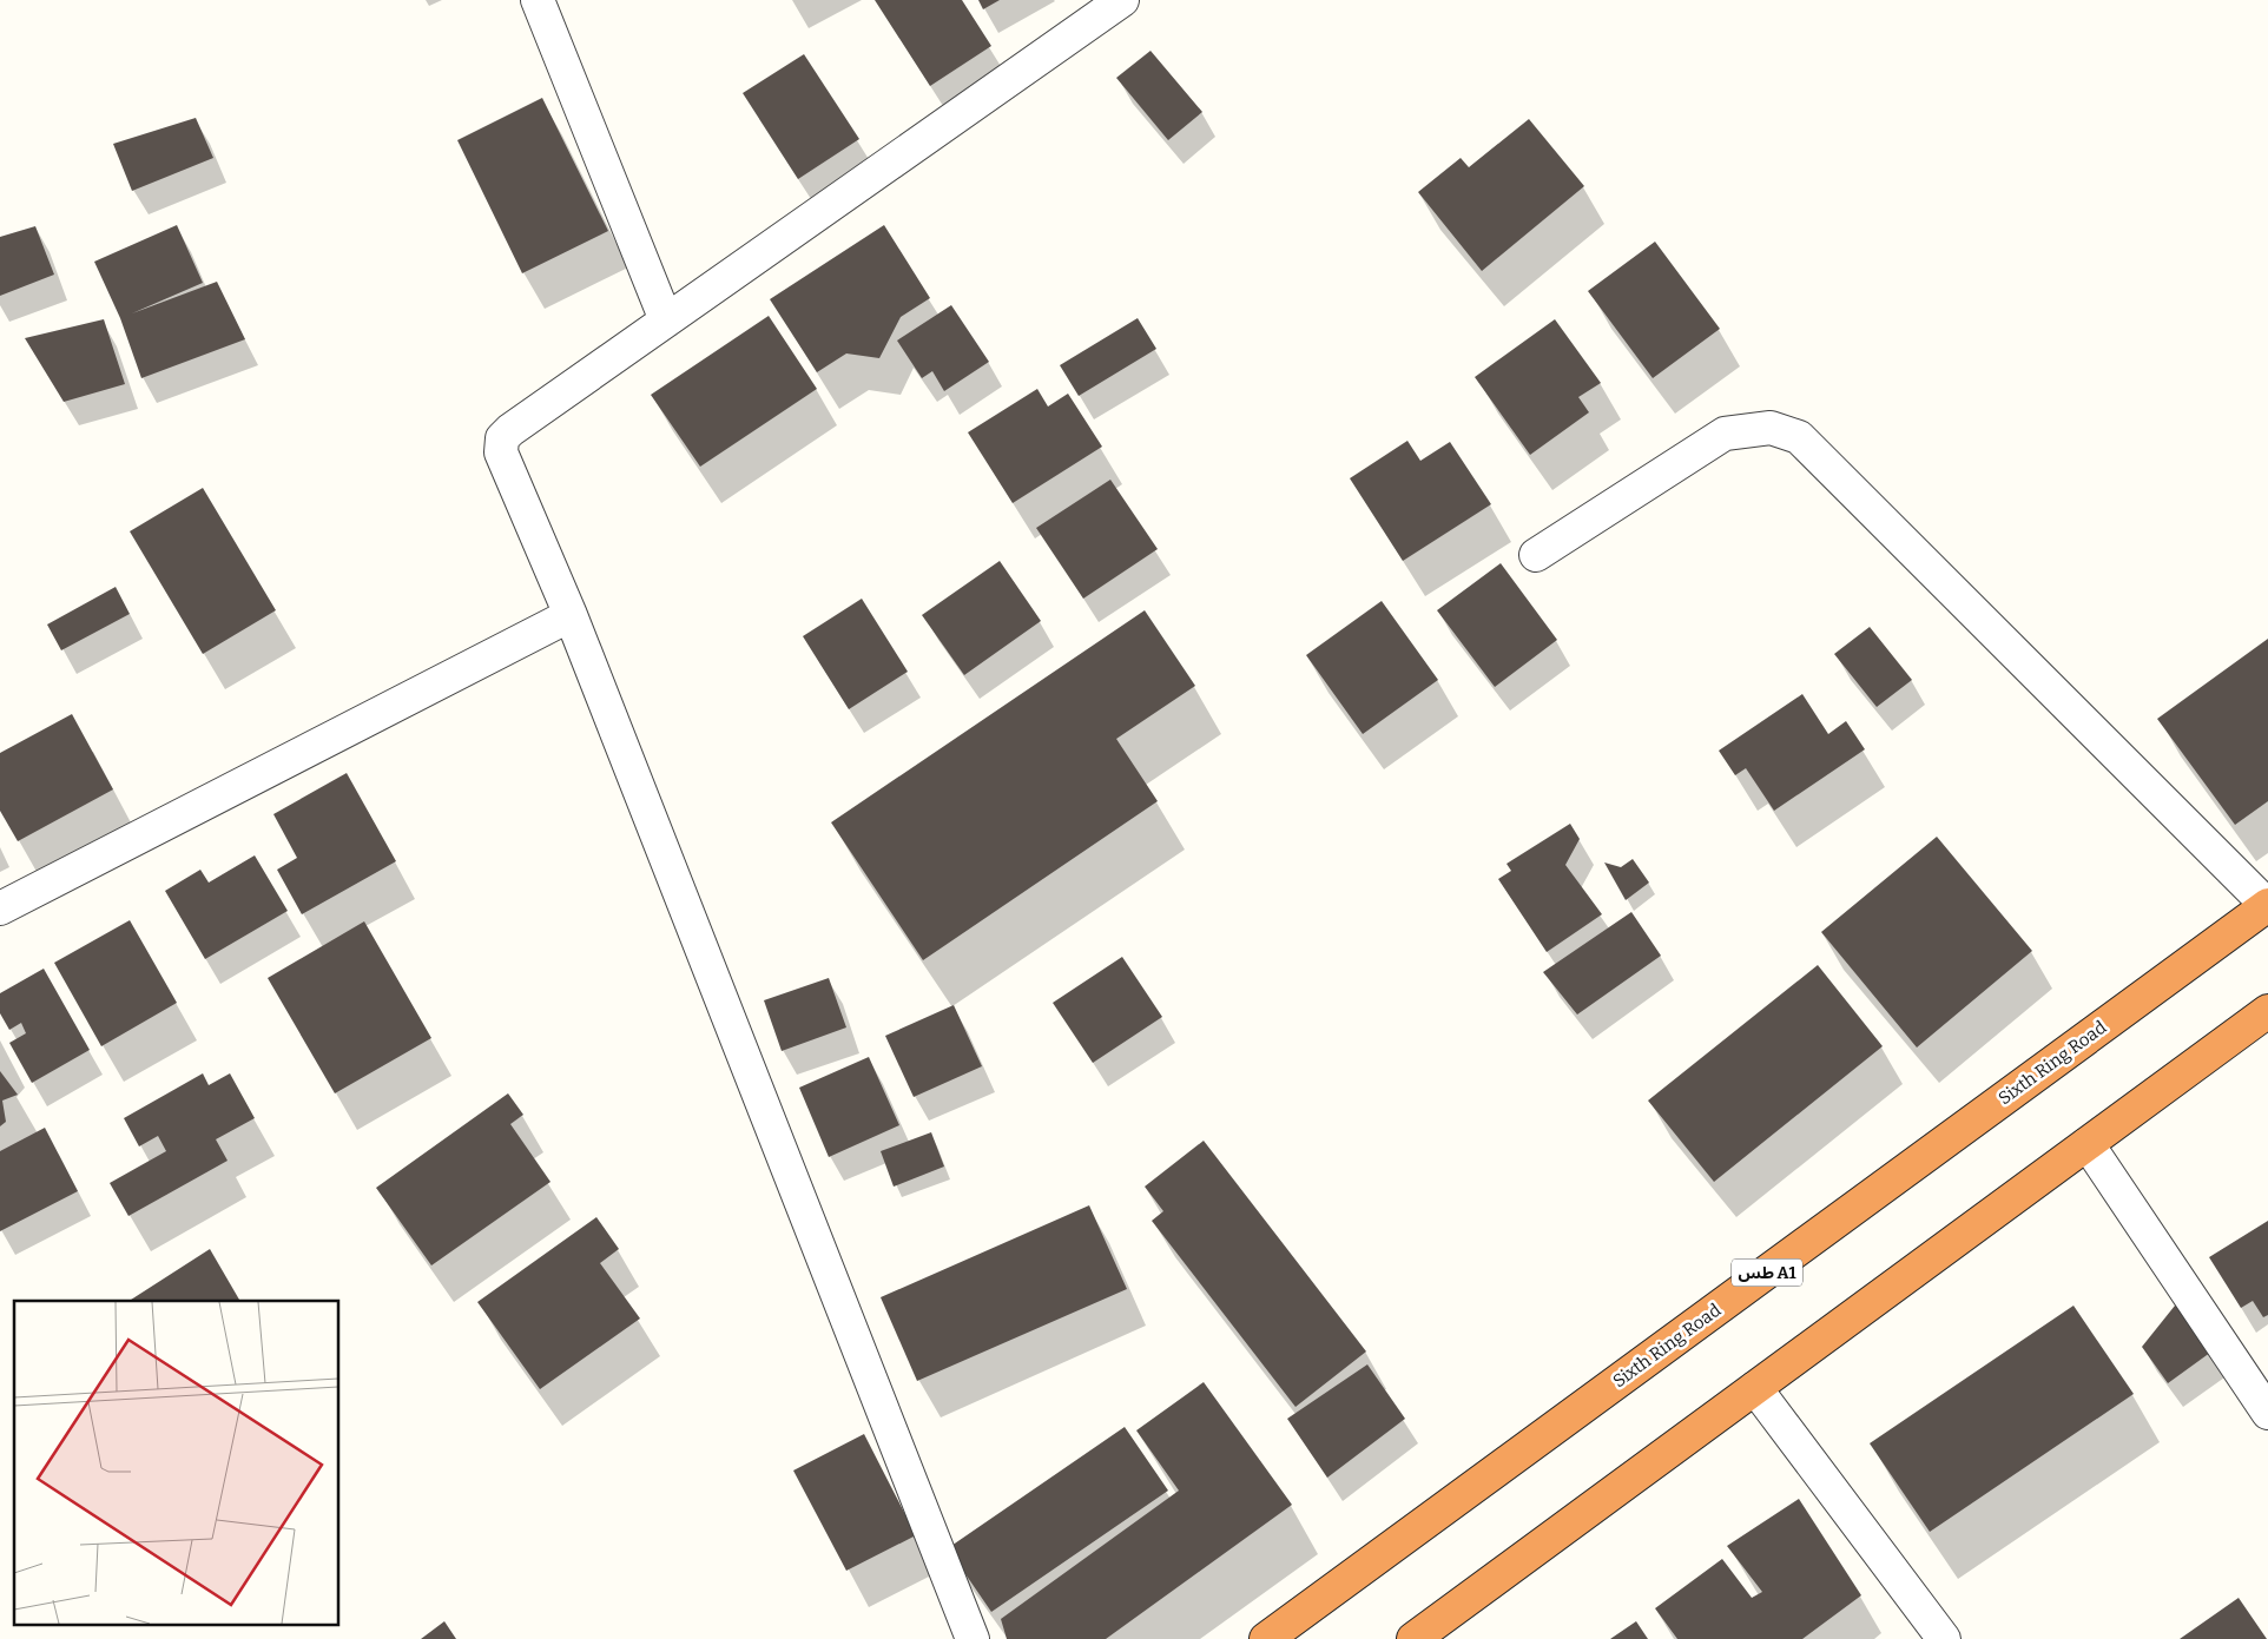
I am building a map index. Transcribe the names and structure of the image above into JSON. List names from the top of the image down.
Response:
{
  "streets": {
    "highway": ["Sixth Ring Road", "طس A1"]
  }
}
